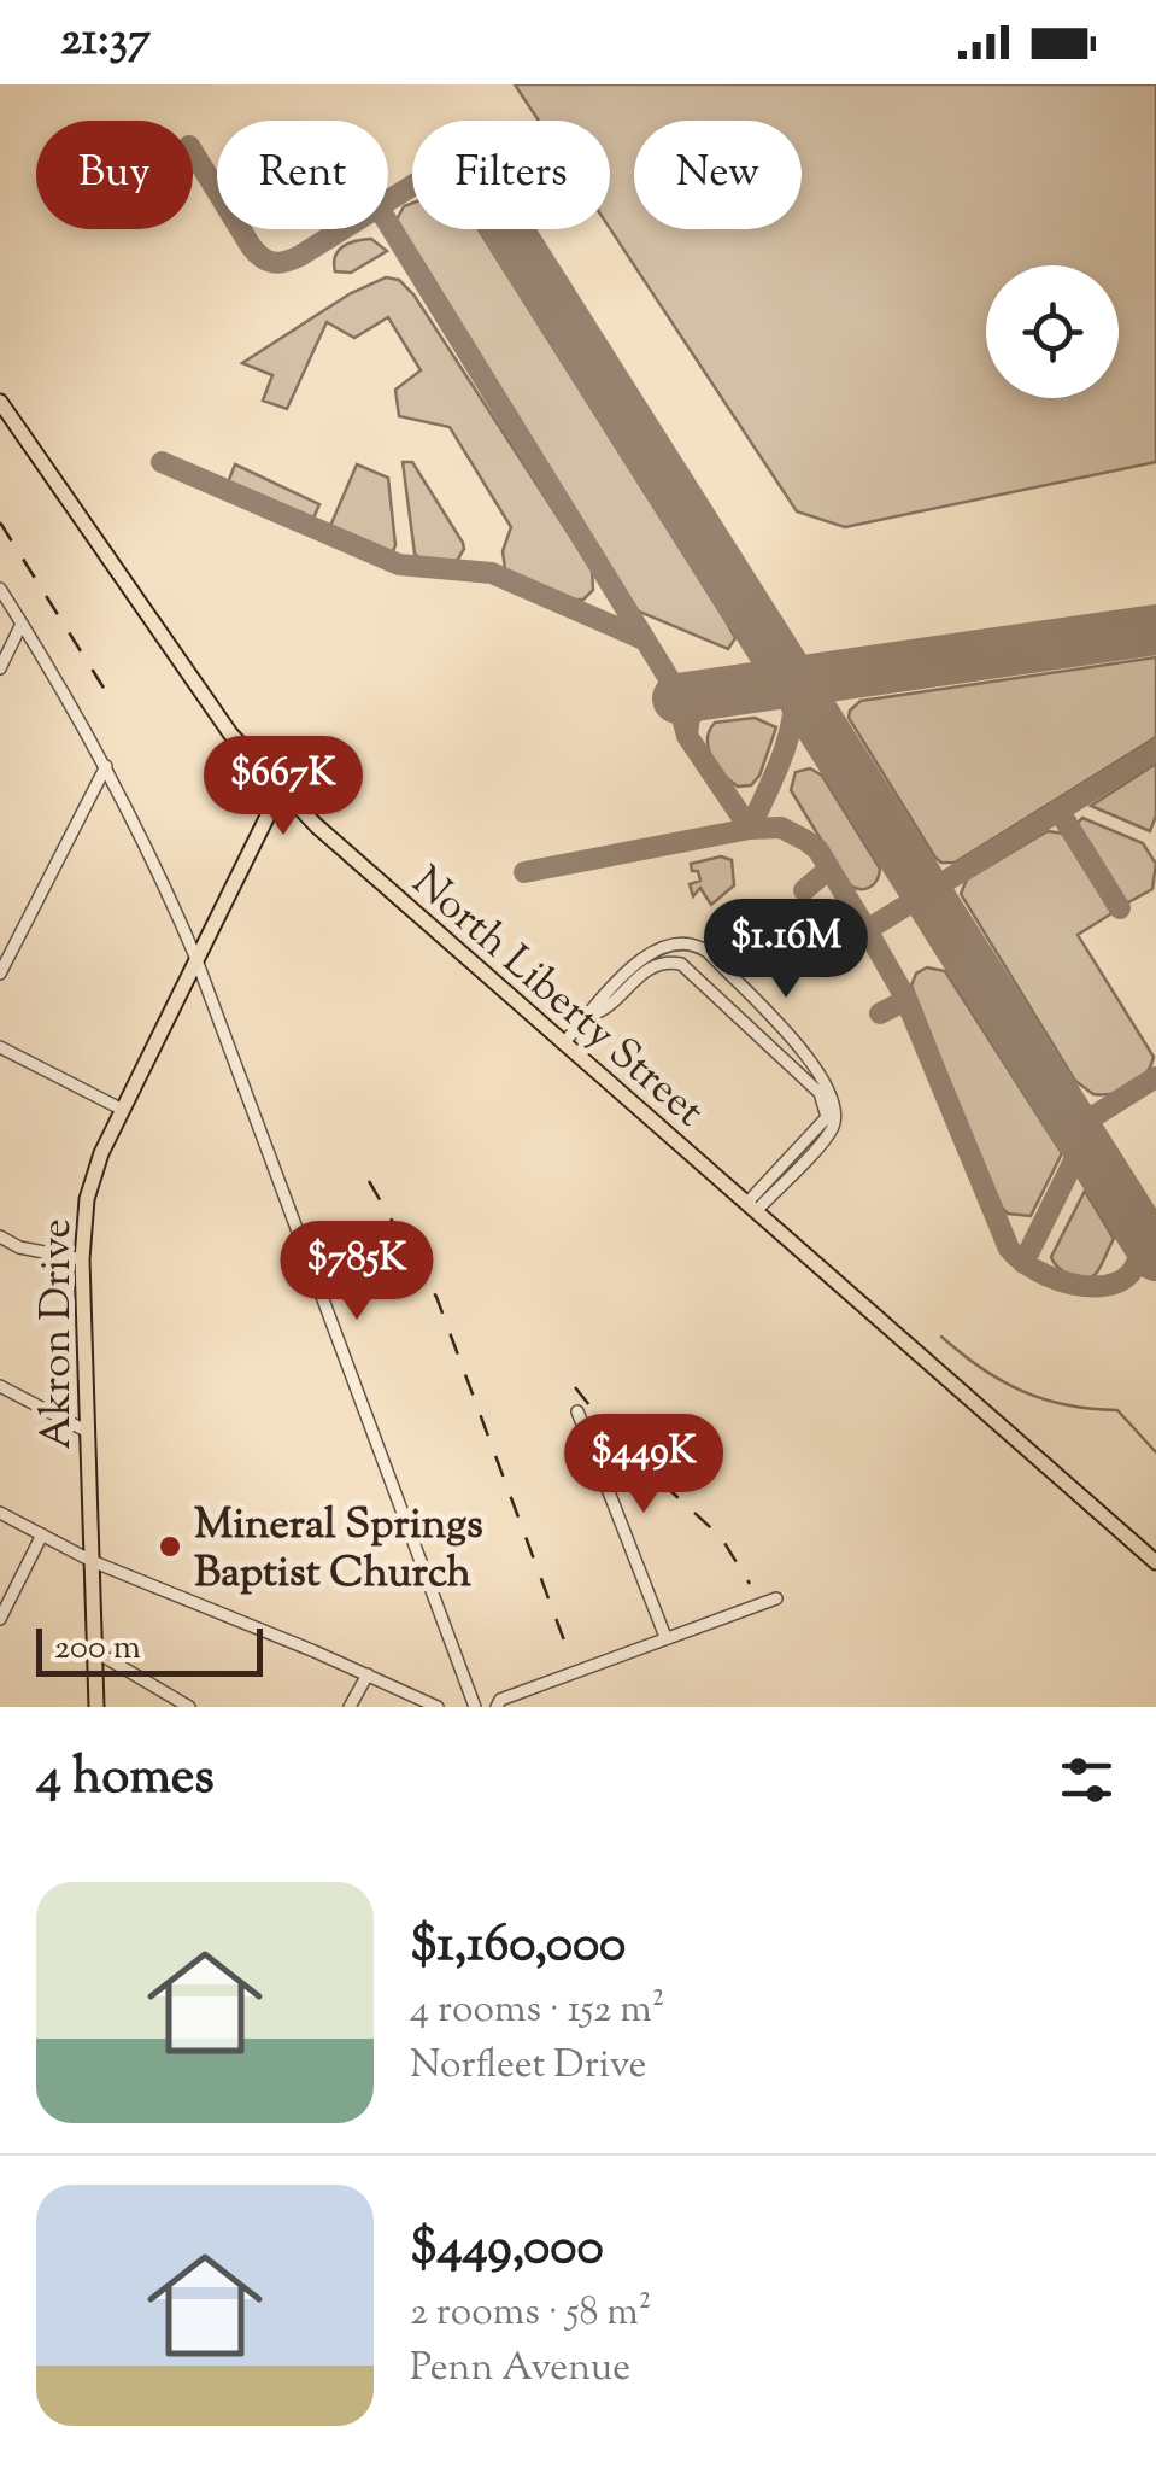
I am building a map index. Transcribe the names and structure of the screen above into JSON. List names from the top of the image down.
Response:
{
  "streets": {
    "main road": ["North Liberty Street", "Akron Drive"]
  },
  "crossings": [
    ["North Liberty Street", "Akron Drive"]
  ],
  "places": ["Mineral Springs Baptist Church"],
  "scale_bar": "200 m",
  "page": {
    "status": "21:37",
    "chip": [
      "Buy",
      "Rent",
      "Filters",
      "New"
    ],
    "price": [
      "$667K",
      "$1.16M",
      "$785K",
      "$449K"
    ],
    "scale": "200 m",
    "heading": "4 homes",
    "list": [
      {
        "name": "$1,160,000",
        "note": "4 rooms · 152 m² · Norfleet Drive"
      },
      {
        "name": "$449,000",
        "note": "2 rooms · 58 m² · Penn Avenue"
      }
    ]
  }
}
